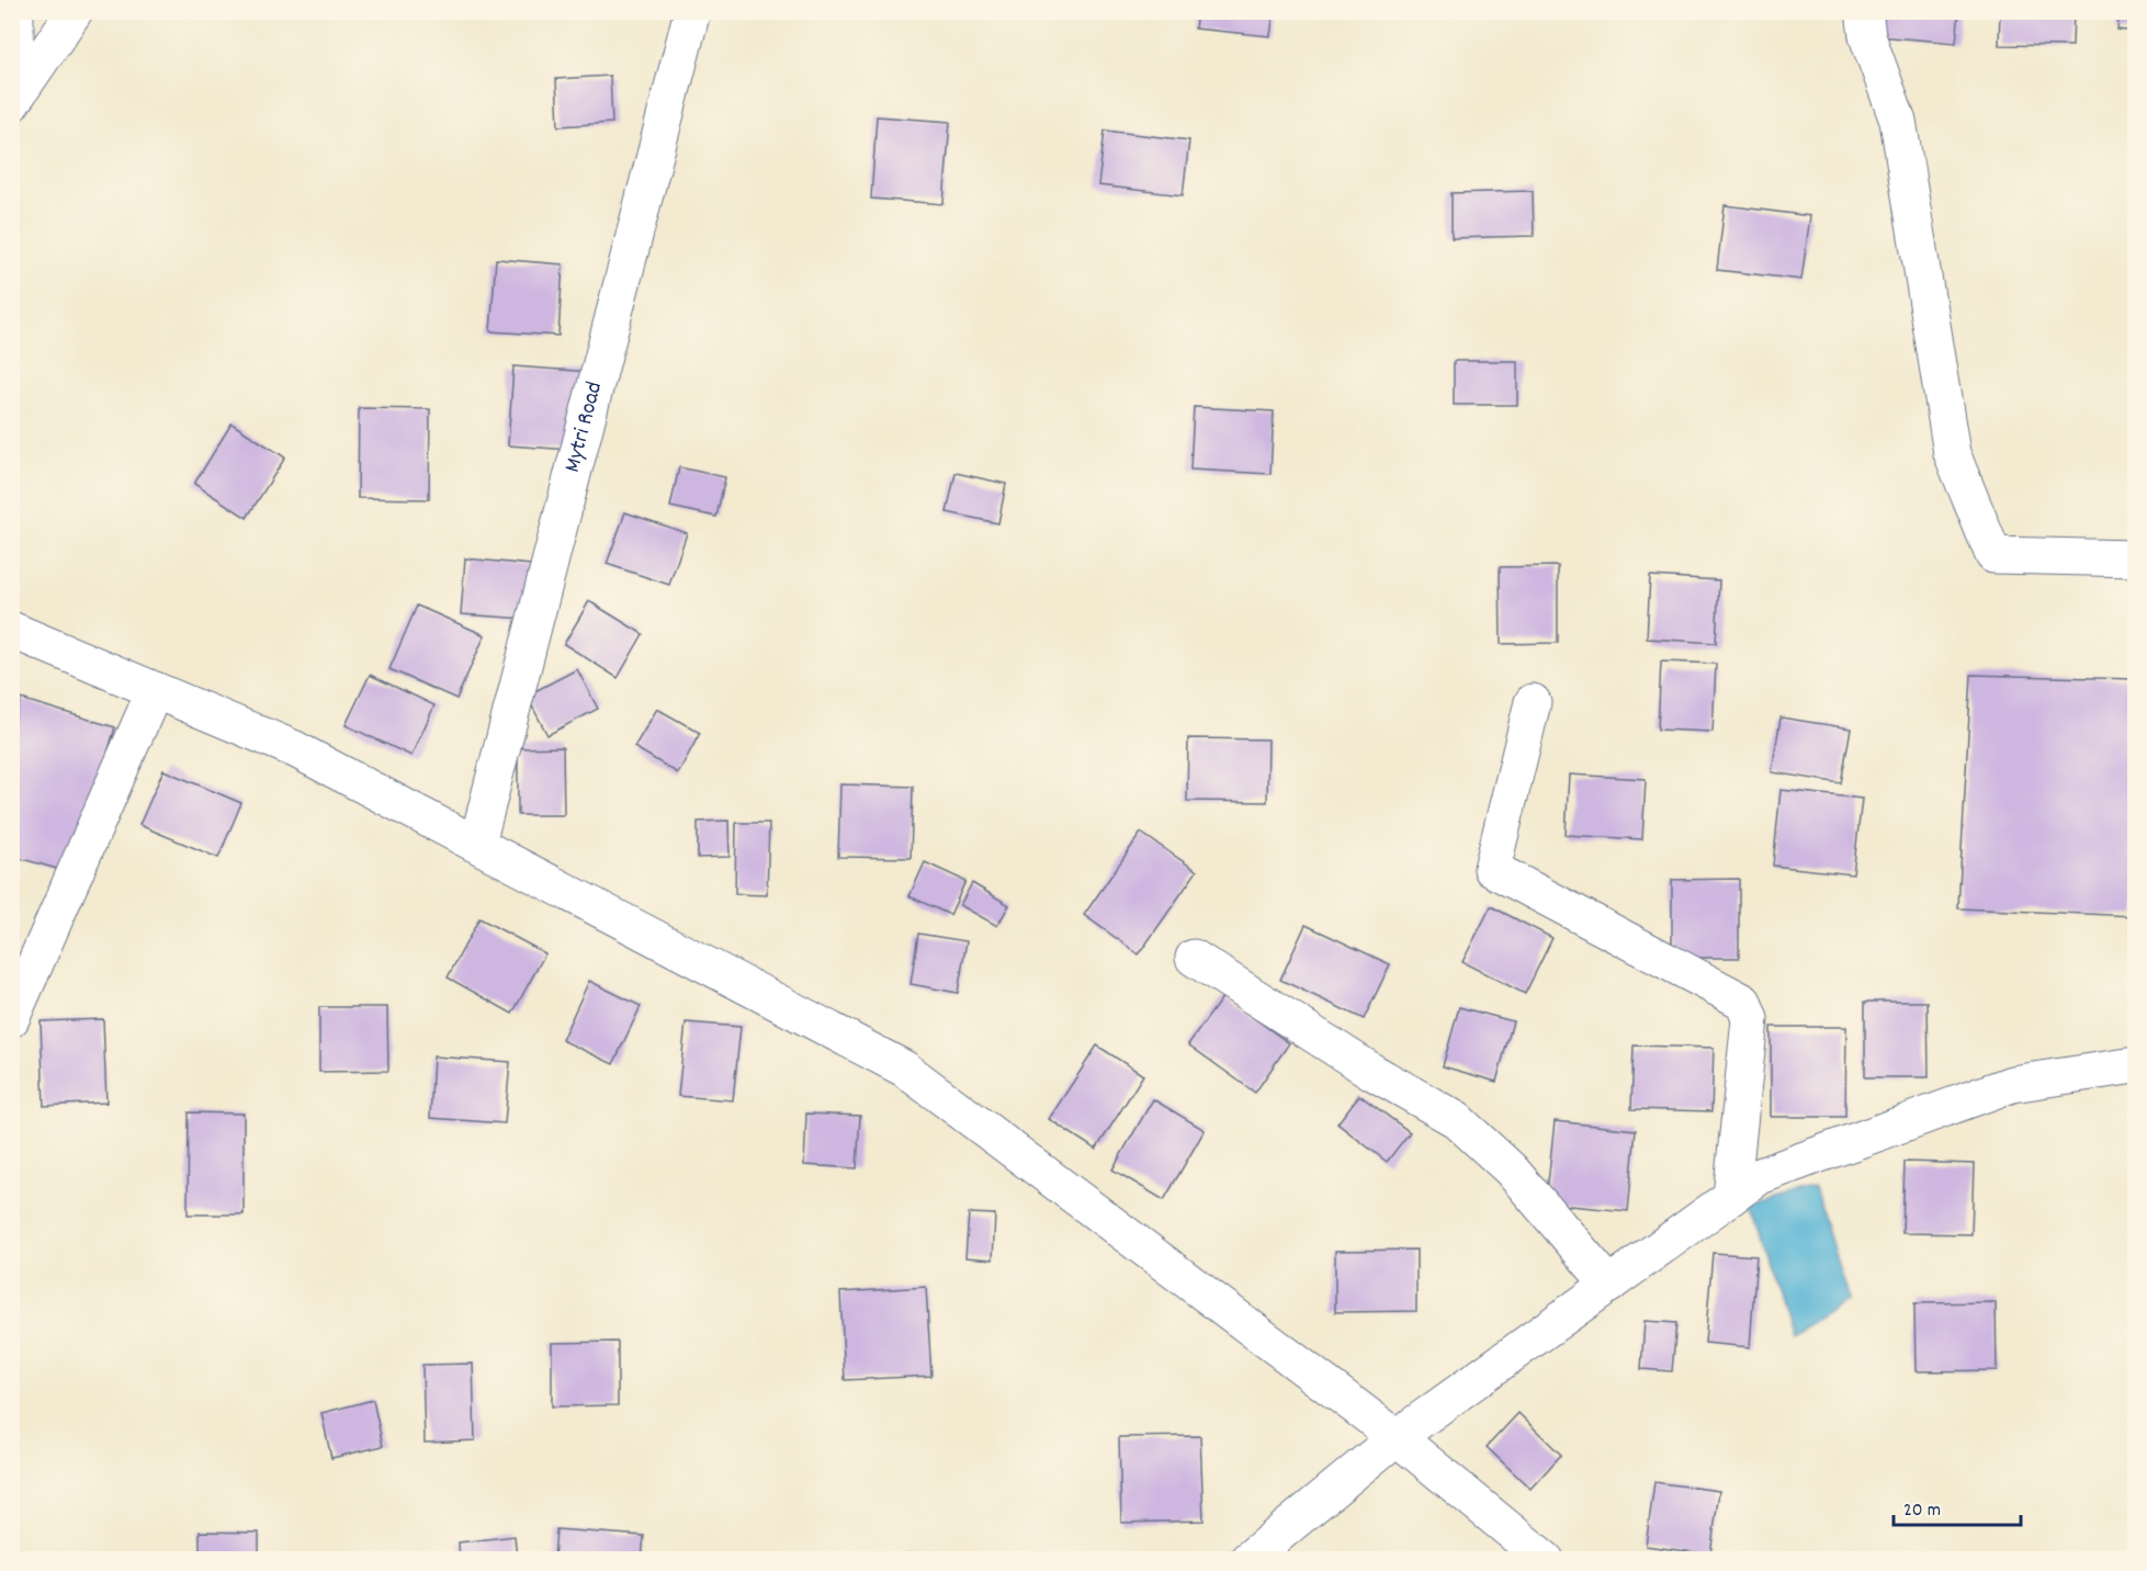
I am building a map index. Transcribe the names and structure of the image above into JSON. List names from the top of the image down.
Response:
{
  "streets": {
    "street": ["Mytri Road"]
  },
  "scale_bar": "20 m"
}
